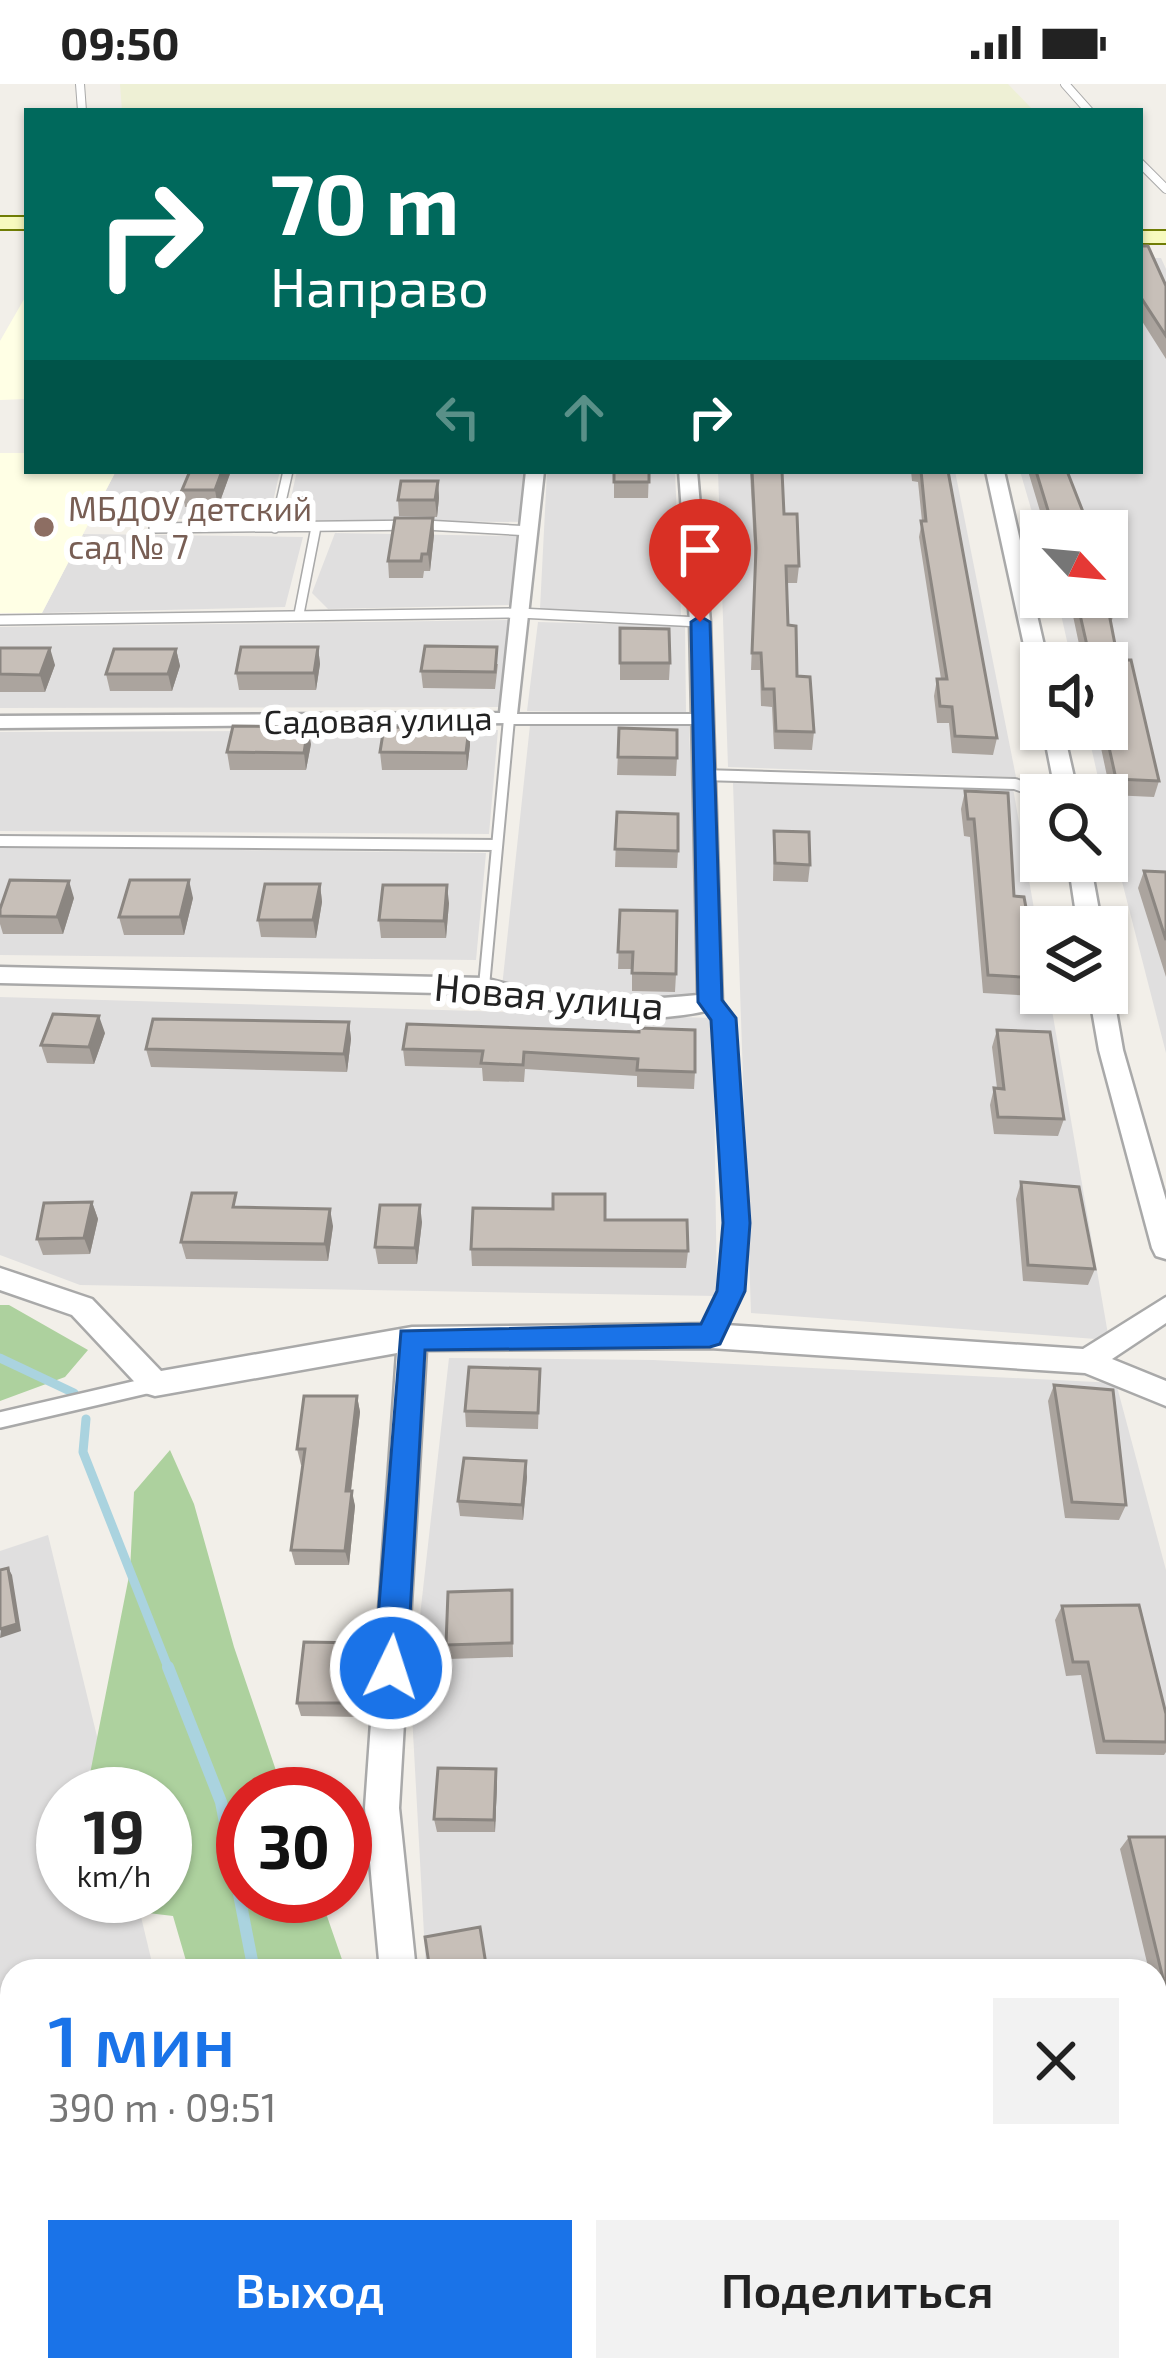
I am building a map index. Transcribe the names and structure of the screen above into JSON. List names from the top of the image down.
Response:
{
  "streets": {
    "street": ["Садовая улица", "Новая улица"]
  },
  "places": ["МБДОУ детский сад № 7"],
  "north": "bottom right",
  "page": {
    "status": "09:50",
    "turn": ["70 m", "Направо"],
    "speed": "19 km/h",
    "limit": "30",
    "heading": ["1 мин", "390 m · 09:51"],
    "buttons": ["Выход", "Поделиться"]
  }
}
